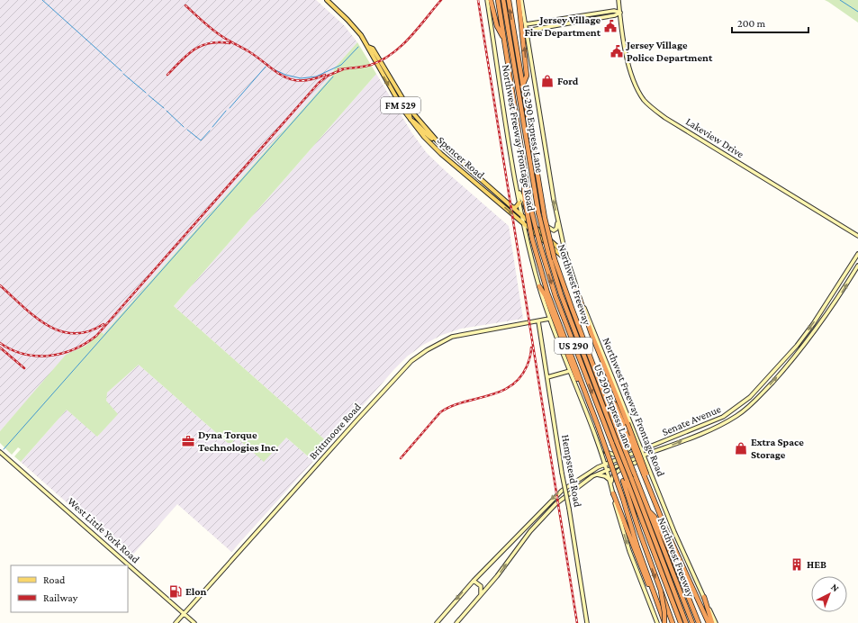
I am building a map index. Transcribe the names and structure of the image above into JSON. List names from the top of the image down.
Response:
{
  "streets": {
    "highway": ["US 290 Express Lane", "Northwest Freeway", "US 290"],
    "main road": [
      "FM 529",
      "Northwest Freeway Frontage Road",
      "Lakeview Drive",
      "Spencer Road",
      "Senate Avenue",
      "Brittmoore Road",
      "Hempstead Road",
      "West Little York Road"
    ]
  },
  "crossings": [
    ["US 290 Express Lane", "Northwest Freeway"],
    ["Northwest Freeway Frontage Road", "Spencer Road"],
    ["Northwest Freeway Frontage Road", "Senate Avenue"],
    ["Northwest Freeway Frontage Road", "Brittmoore Road"],
    ["Brittmoore Road", "Hempstead Road"],
    ["Brittmoore Road", "West Little York Road"]
  ],
  "places": {
    "public building": ["Jersey Village Fire Department", "Jersey Village Police Department"],
    "shop": ["Ford", "Extra Space Storage"],
    "office": ["Dyna Torque Technologies Inc."],
    "building": ["HEB"],
    "fuel station": ["Elon"]
  },
  "legend": ["Road", "Railway"],
  "scale_bar": "200 m",
  "north": "top right"
}
